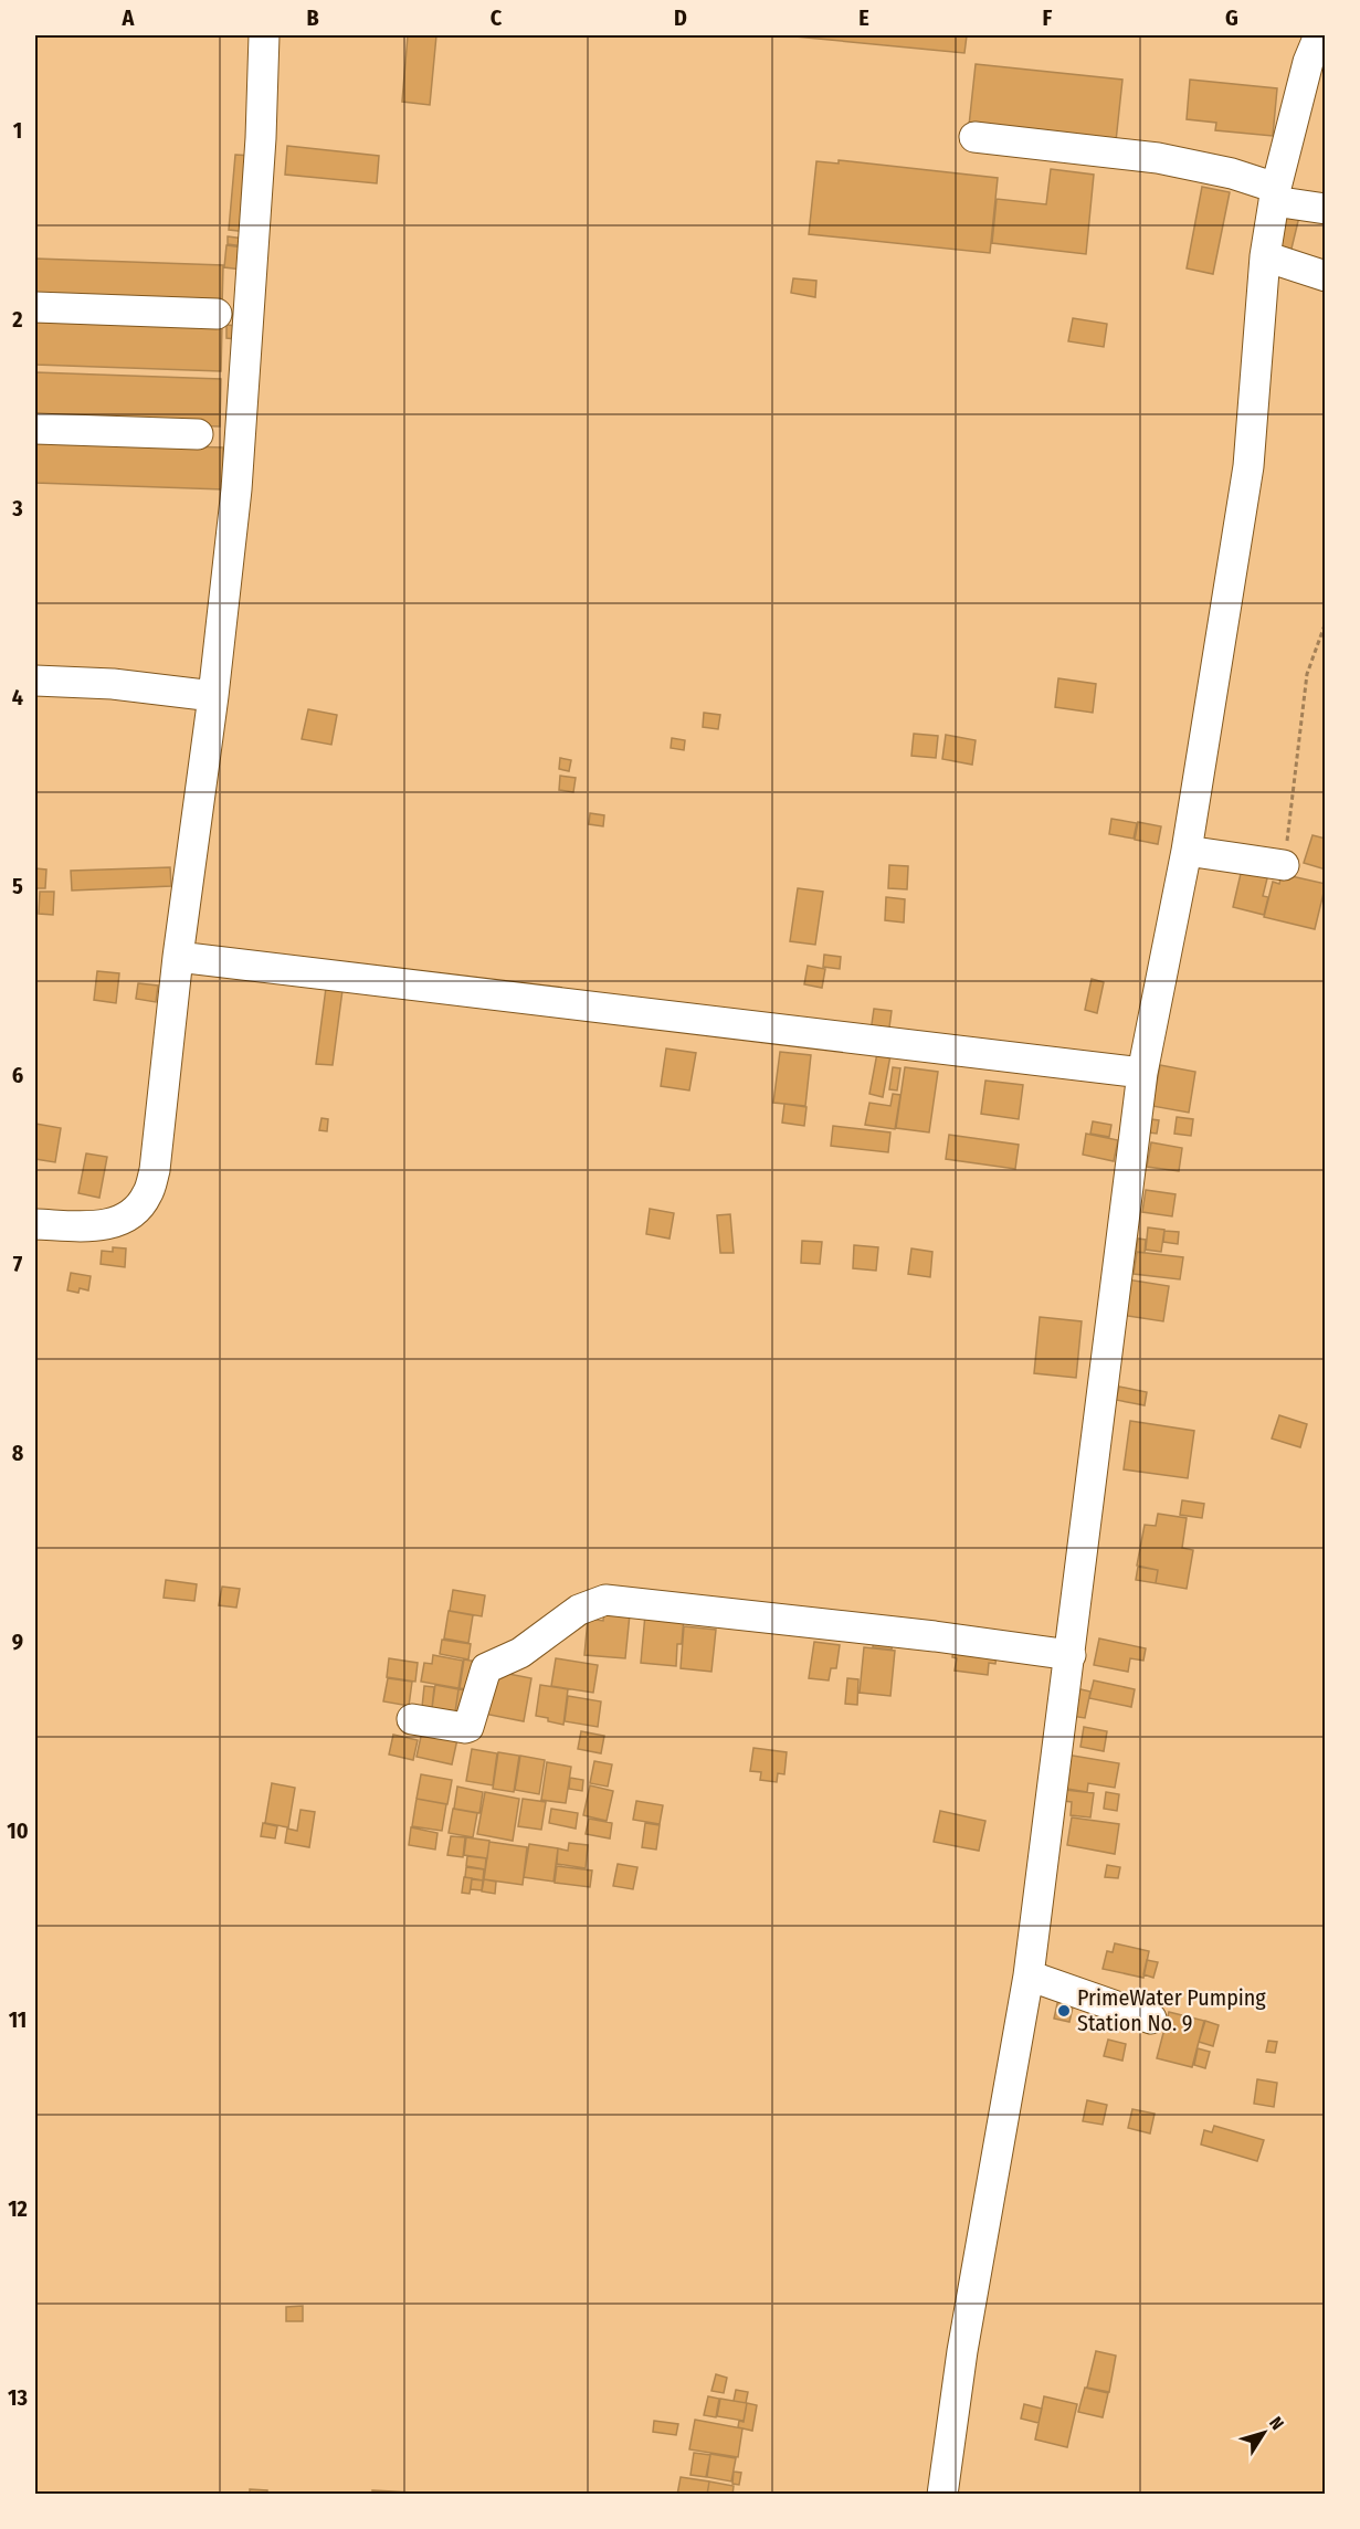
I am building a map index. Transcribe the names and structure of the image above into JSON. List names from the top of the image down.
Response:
{
  "places": ["PrimeWater Pumping Station No. 9"],
  "north": "top right",
  "grid": {
    "columns": [
      "A",
      "B",
      "C",
      "D",
      "E",
      "F",
      "G"
    ],
    "rows": [
      "1",
      "2",
      "3",
      "4",
      "5",
      "6",
      "7",
      "8",
      "9",
      "10",
      "11",
      "12",
      "13"
    ]
  }
}
